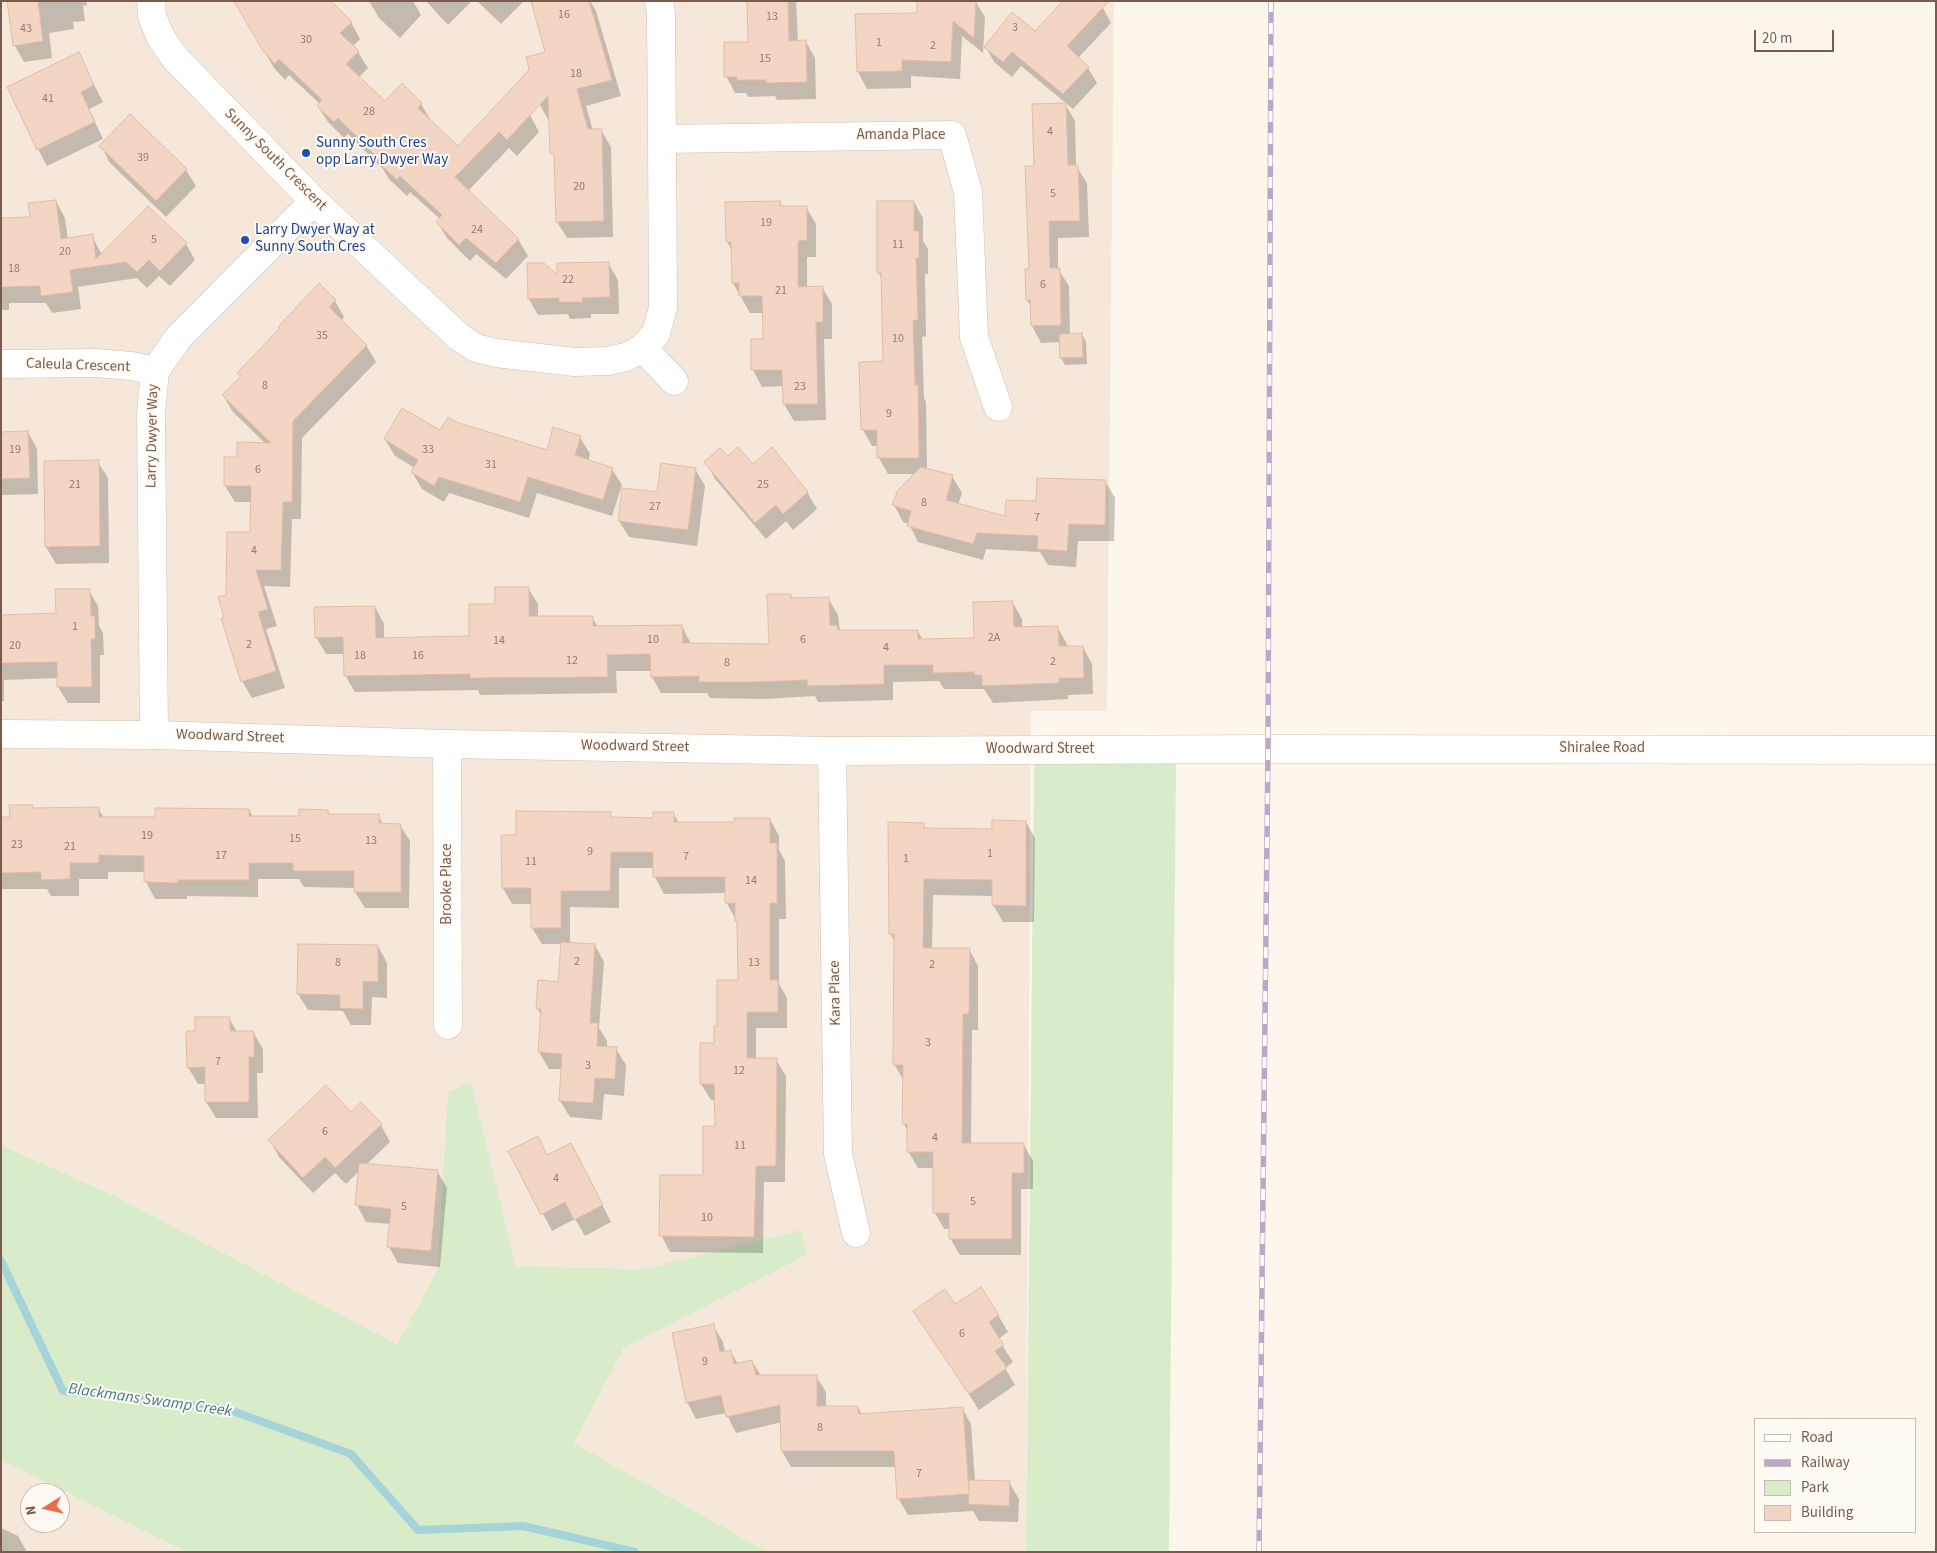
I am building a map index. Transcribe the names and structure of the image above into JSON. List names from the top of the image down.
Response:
{
  "streets": {
    "street": [
      "Amanda Place",
      "Sunny South Crescent",
      "Caleula Crescent",
      "Larry Dwyer Way",
      "Woodward Street",
      "Shiralee Road",
      "Brooke Place",
      "Kara Place"
    ]
  },
  "crossings": [
    ["Amanda Place", "Sunny South Crescent"],
    ["Sunny South Crescent", "Larry Dwyer Way"],
    ["Caleula Crescent", "Larry Dwyer Way"],
    ["Larry Dwyer Way", "Woodward Street"],
    ["Woodward Street", "Shiralee Road"],
    ["Woodward Street", "Brooke Place"],
    ["Woodward Street", "Kara Place"]
  ],
  "water": ["Blackmans Swamp Creek"],
  "places": ["Sunny South Cres opp Larry Dwyer Way", "Larry Dwyer Way at Sunny South Cres"],
  "house_numbers": [
    "16",
    "13",
    "3",
    "43",
    "30",
    "1",
    "2",
    "15",
    "18",
    "41",
    "28",
    "4",
    "39",
    "20",
    "5",
    "19",
    "24",
    "5",
    "11",
    "20",
    "18",
    "22",
    "6",
    "21",
    "35",
    "10",
    "8",
    "23",
    "9",
    "19",
    "33",
    "31",
    "6",
    "21",
    "25",
    "8",
    "27",
    "7",
    "4",
    "1",
    "2A",
    "10",
    "6",
    "14",
    "2",
    "20",
    "4",
    "18",
    "16",
    "12",
    "2",
    "8",
    "19",
    "15",
    "13",
    "23",
    "21",
    "9",
    "1",
    "17",
    "7",
    "1",
    "11",
    "14",
    "2",
    "8",
    "13",
    "2",
    "3",
    "7",
    "3",
    "12",
    "6",
    "4",
    "11",
    "4",
    "5",
    "5",
    "10",
    "6",
    "9",
    "8",
    "7"
  ],
  "legend": [
    "Road",
    "Railway",
    "Park",
    "Building"
  ],
  "scale_bar": "20 m",
  "north": "left"
}
